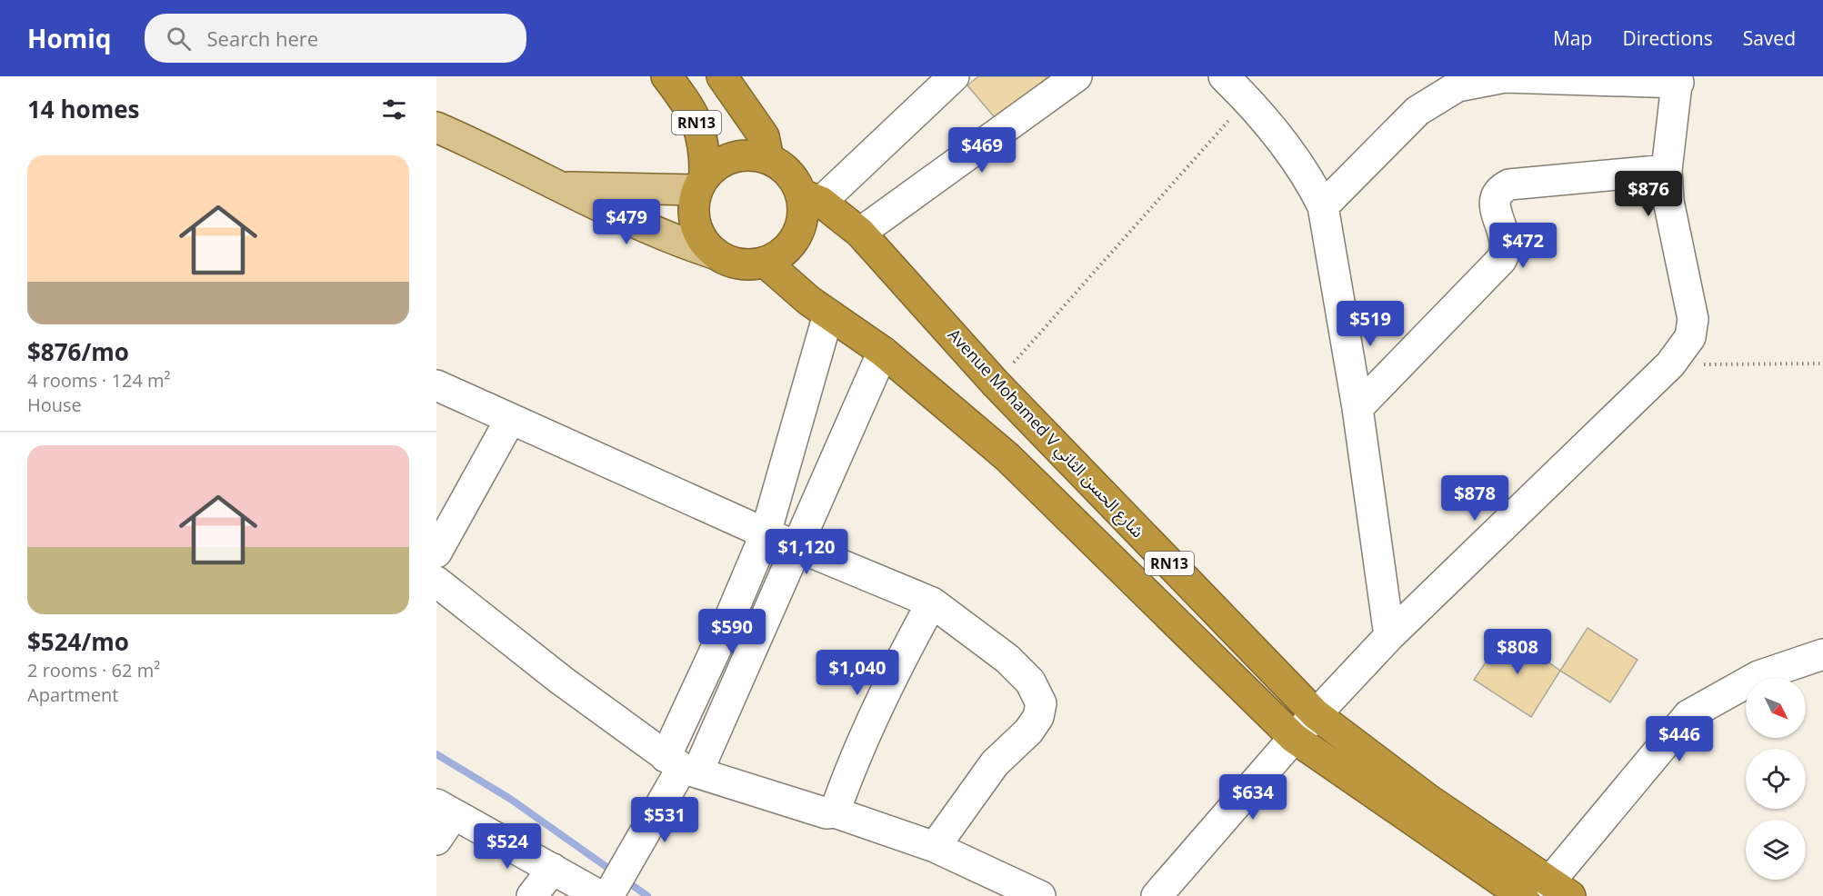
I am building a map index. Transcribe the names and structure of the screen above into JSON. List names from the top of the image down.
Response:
{
  "streets": {
    "highway": ["RN13", "Avenue Mohamed V شارع الحسن الثاني"]
  },
  "crossings": [
    ["RN13", "Avenue Mohamed V شارع الحسن الثاني"]
  ],
  "north": "bottom right",
  "page": {
    "header": "Homiq",
    "search": "Search here",
    "nav": ["Map", "Directions", "Saved"],
    "heading": "14 homes",
    "price": [
      "$469",
      "$876",
      "$479",
      "$472",
      "$519",
      "$878",
      "$1,120",
      "$590",
      "$808",
      "$1,040",
      "$446",
      "$634",
      "$531",
      "$524"
    ],
    "list": [
      {
        "name": "$876/mo",
        "note": "4 rooms · 124 m² · House"
      },
      {
        "name": "$524/mo",
        "note": "2 rooms · 62 m² · Apartment"
      }
    ]
  }
}
